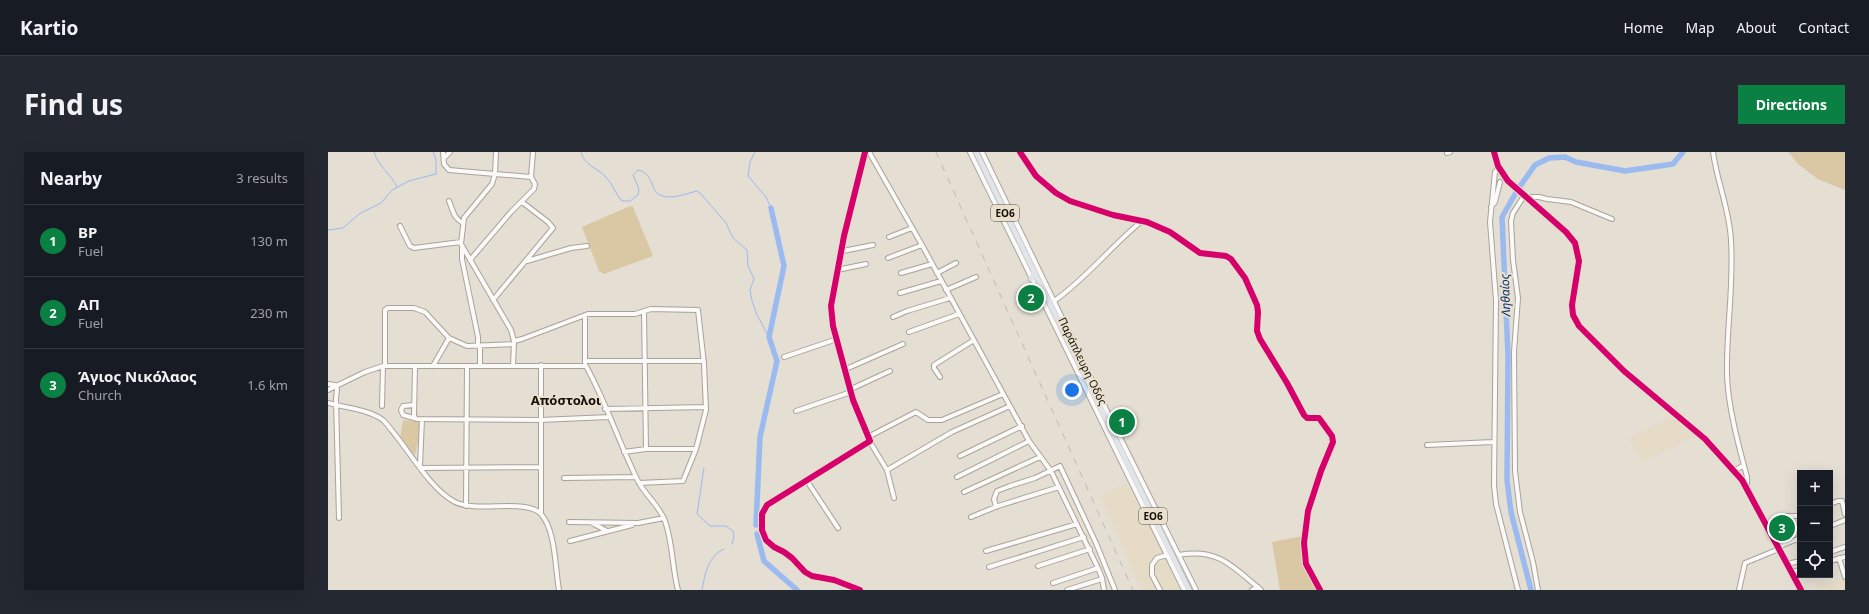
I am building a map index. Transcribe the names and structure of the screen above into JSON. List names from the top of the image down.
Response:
{
  "streets": {
    "main road": ["ΕΟ6"],
    "street": ["Παράπλευρη Οδός"]
  },
  "crossings": [
    ["ΕΟ6", "Παράπλευρη Οδός"]
  ],
  "districts": ["Απόστολοι"],
  "water": ["Ληθαίος"],
  "page": {
    "header": "Kartio",
    "nav": [
      "Home",
      "Map",
      "About",
      "Contact"
    ],
    "title": "Find us",
    "buttons": "Directions",
    "heading": ["Nearby", "3 results"],
    "list": [
      {
        "mark": "1",
        "name": "BP",
        "note": "Fuel",
        "value": "130 m"
      },
      {
        "mark": "2",
        "name": "ΑΠ",
        "note": "Fuel",
        "value": "230 m"
      },
      {
        "mark": "3",
        "name": "Άγιος Νικόλαος",
        "note": "Church",
        "value": "1.6 km"
      }
    ],
    "pins": ["2", "1", "3"],
    "map_buttons": ["+", "−"]
  }
}
